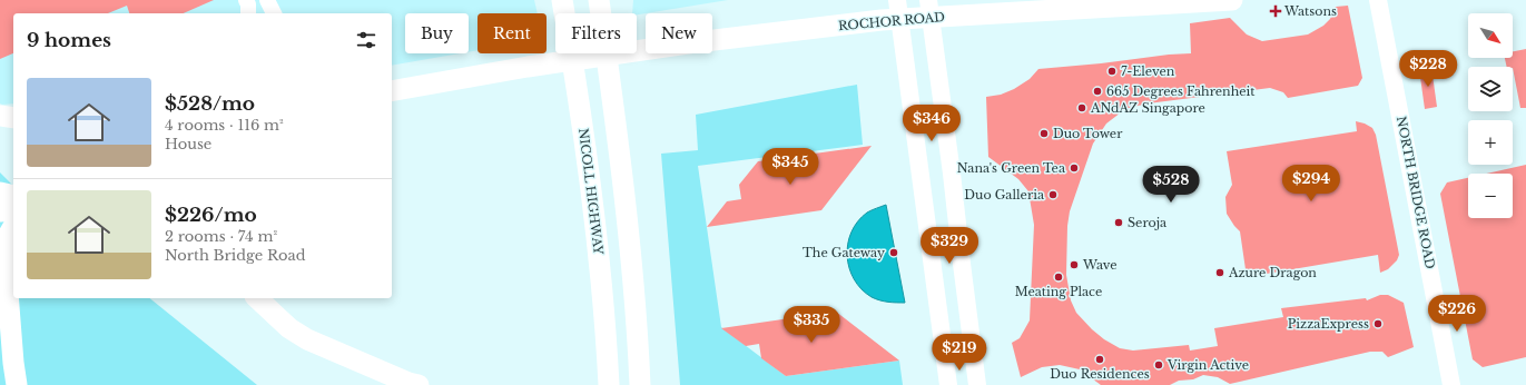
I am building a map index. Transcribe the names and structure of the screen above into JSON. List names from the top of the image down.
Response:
{
  "streets": {
    "highway": ["ROCHOR ROAD", "NICOLL HIGHWAY"],
    "main road": ["NORTH BRIDGE ROAD"]
  },
  "places": {
    "health": ["Watsons"],
    "other": [
      "7-Eleven",
      "665 Degrees Fahrenheit",
      "ANdAZ Singapore",
      "Duo Tower",
      "Nana's Green Tea",
      "Duo Galleria",
      "Seroja",
      "The Gateway",
      "Wave",
      "Azure Dragon",
      "Meating Place",
      "PizzaExpress",
      "Duo Residences",
      "Virgin Active"
    ]
  },
  "north": "bottom right",
  "page": {
    "map_buttons": ["+", "−"],
    "chip": [
      "Buy",
      "Rent",
      "Filters",
      "New"
    ],
    "heading": "9 homes",
    "price": [
      "$228",
      "$346",
      "$345",
      "$294",
      "$528",
      "$329",
      "$226",
      "$335",
      "$219"
    ],
    "list": [
      {
        "name": "$528/mo",
        "note": "4 rooms · 116 m² · House"
      },
      {
        "name": "$226/mo",
        "note": "2 rooms · 74 m² · North Bridge Road"
      }
    ]
  }
}
